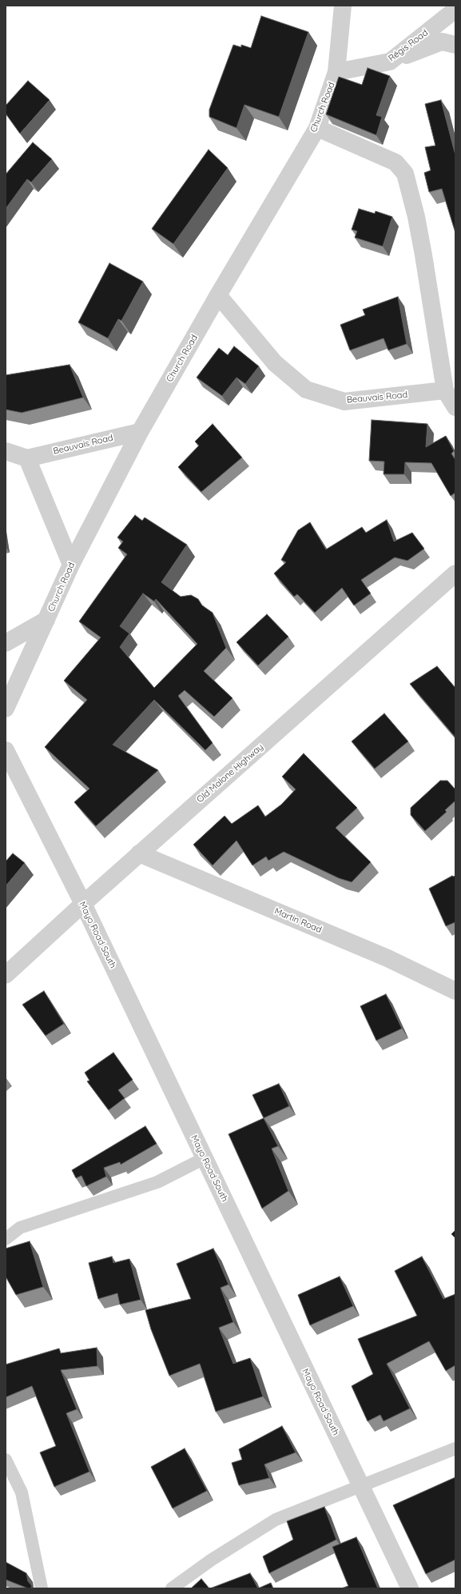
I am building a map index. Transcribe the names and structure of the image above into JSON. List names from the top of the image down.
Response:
{
  "streets": {
    "street": [
      "Régis Road",
      "Church Road",
      "Beauvais Road",
      "Old Malone Highway",
      "Martin Road",
      "Mayo Road South"
    ]
  },
  "crossings": [
    ["Régis Road", "Church Road"],
    ["Church Road", "Beauvais Road"],
    ["Old Malone Highway", "Martin Road"],
    ["Old Malone Highway", "Mayo Road South"]
  ]
}
